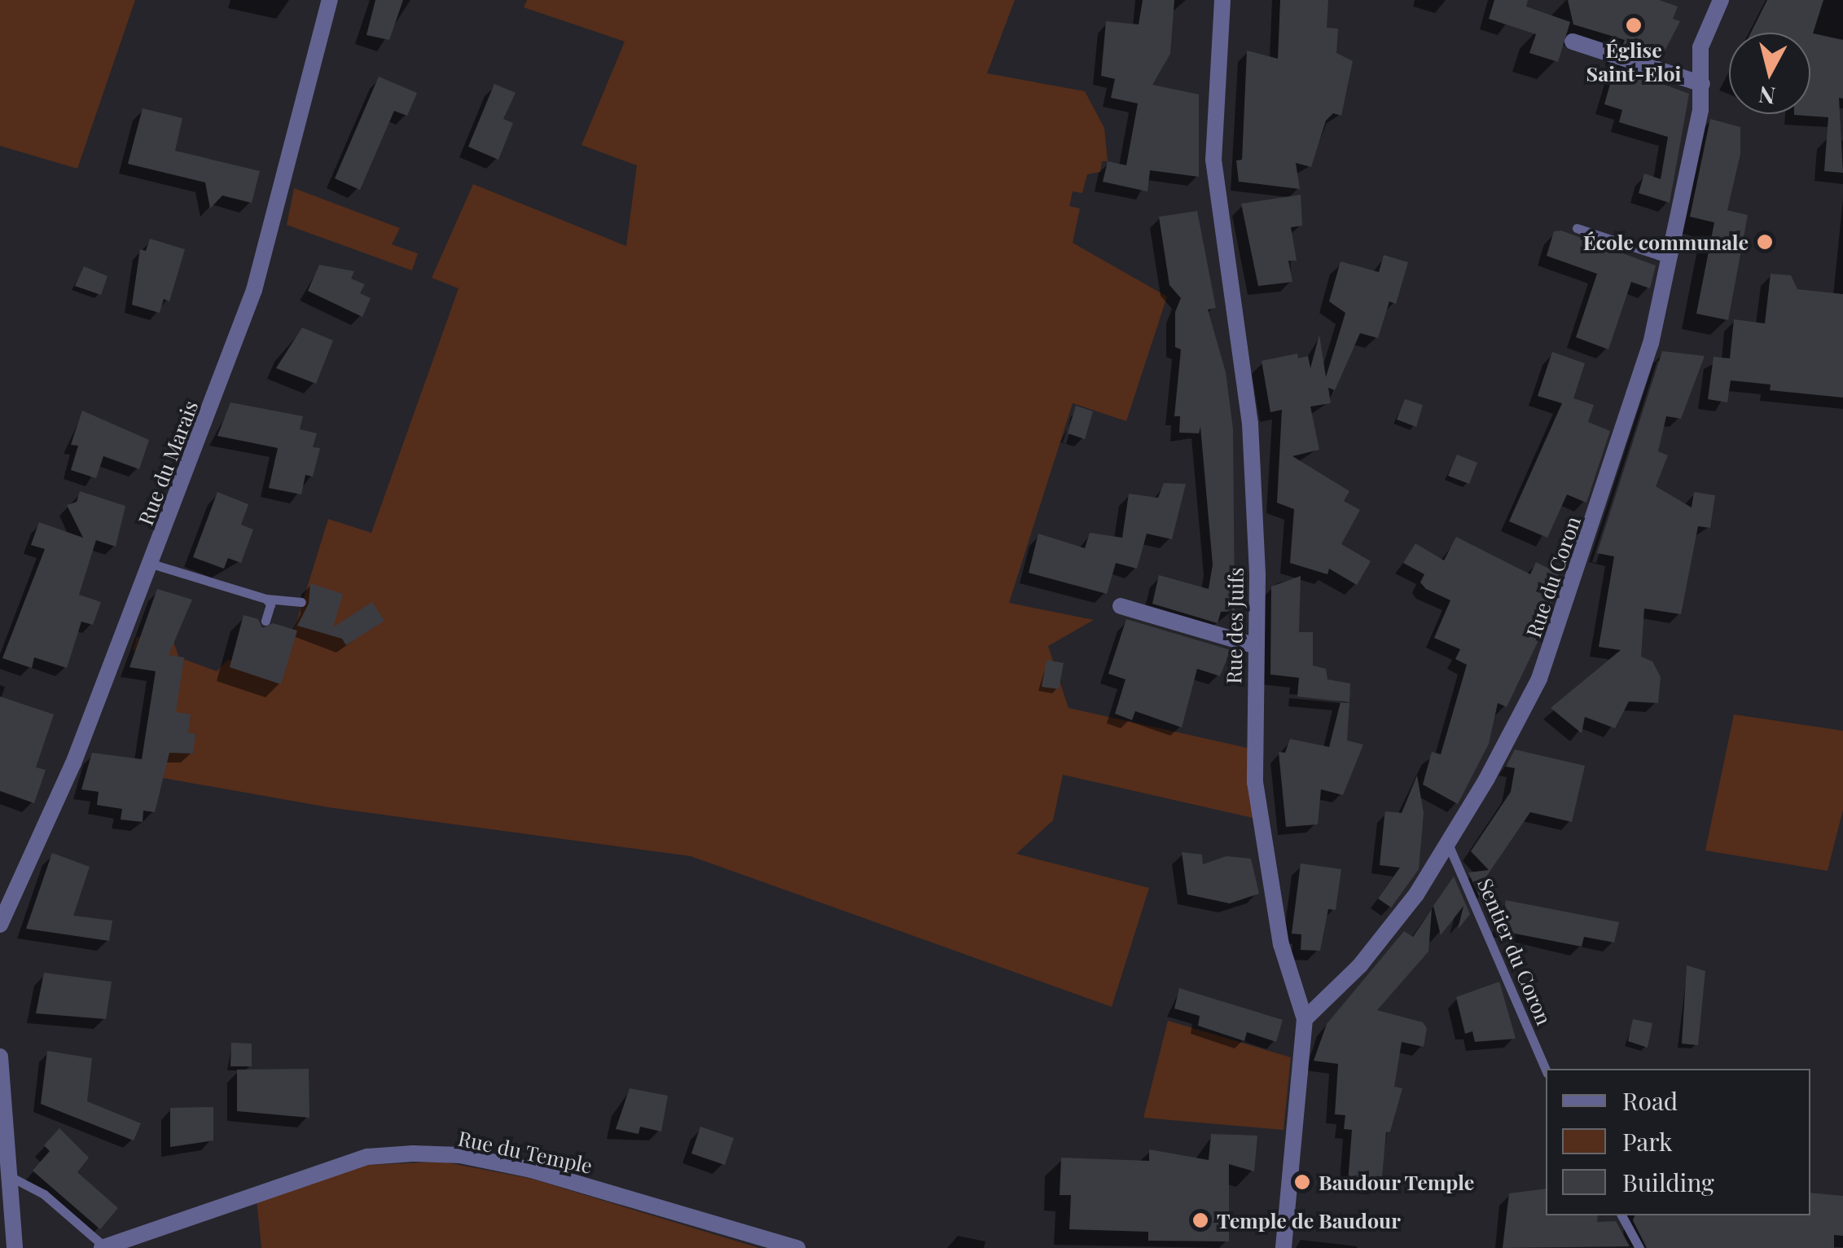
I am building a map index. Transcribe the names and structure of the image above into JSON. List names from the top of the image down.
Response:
{
  "streets": {
    "street": [
      "Rue du Marais",
      "Rue du Coron",
      "Rue des Juifs",
      "Rue du Temple"
    ],
    "lane": ["Sentier du Coron"]
  },
  "crossings": [
    ["Rue du Coron", "Rue des Juifs"],
    ["Rue du Coron", "Sentier du Coron"]
  ],
  "places": [
    "Église Saint-Eloi",
    "École communale",
    "Baudour Temple",
    "Temple de Baudour"
  ],
  "legend": ["Road", "Park", "Building"],
  "north": "bottom"
}
